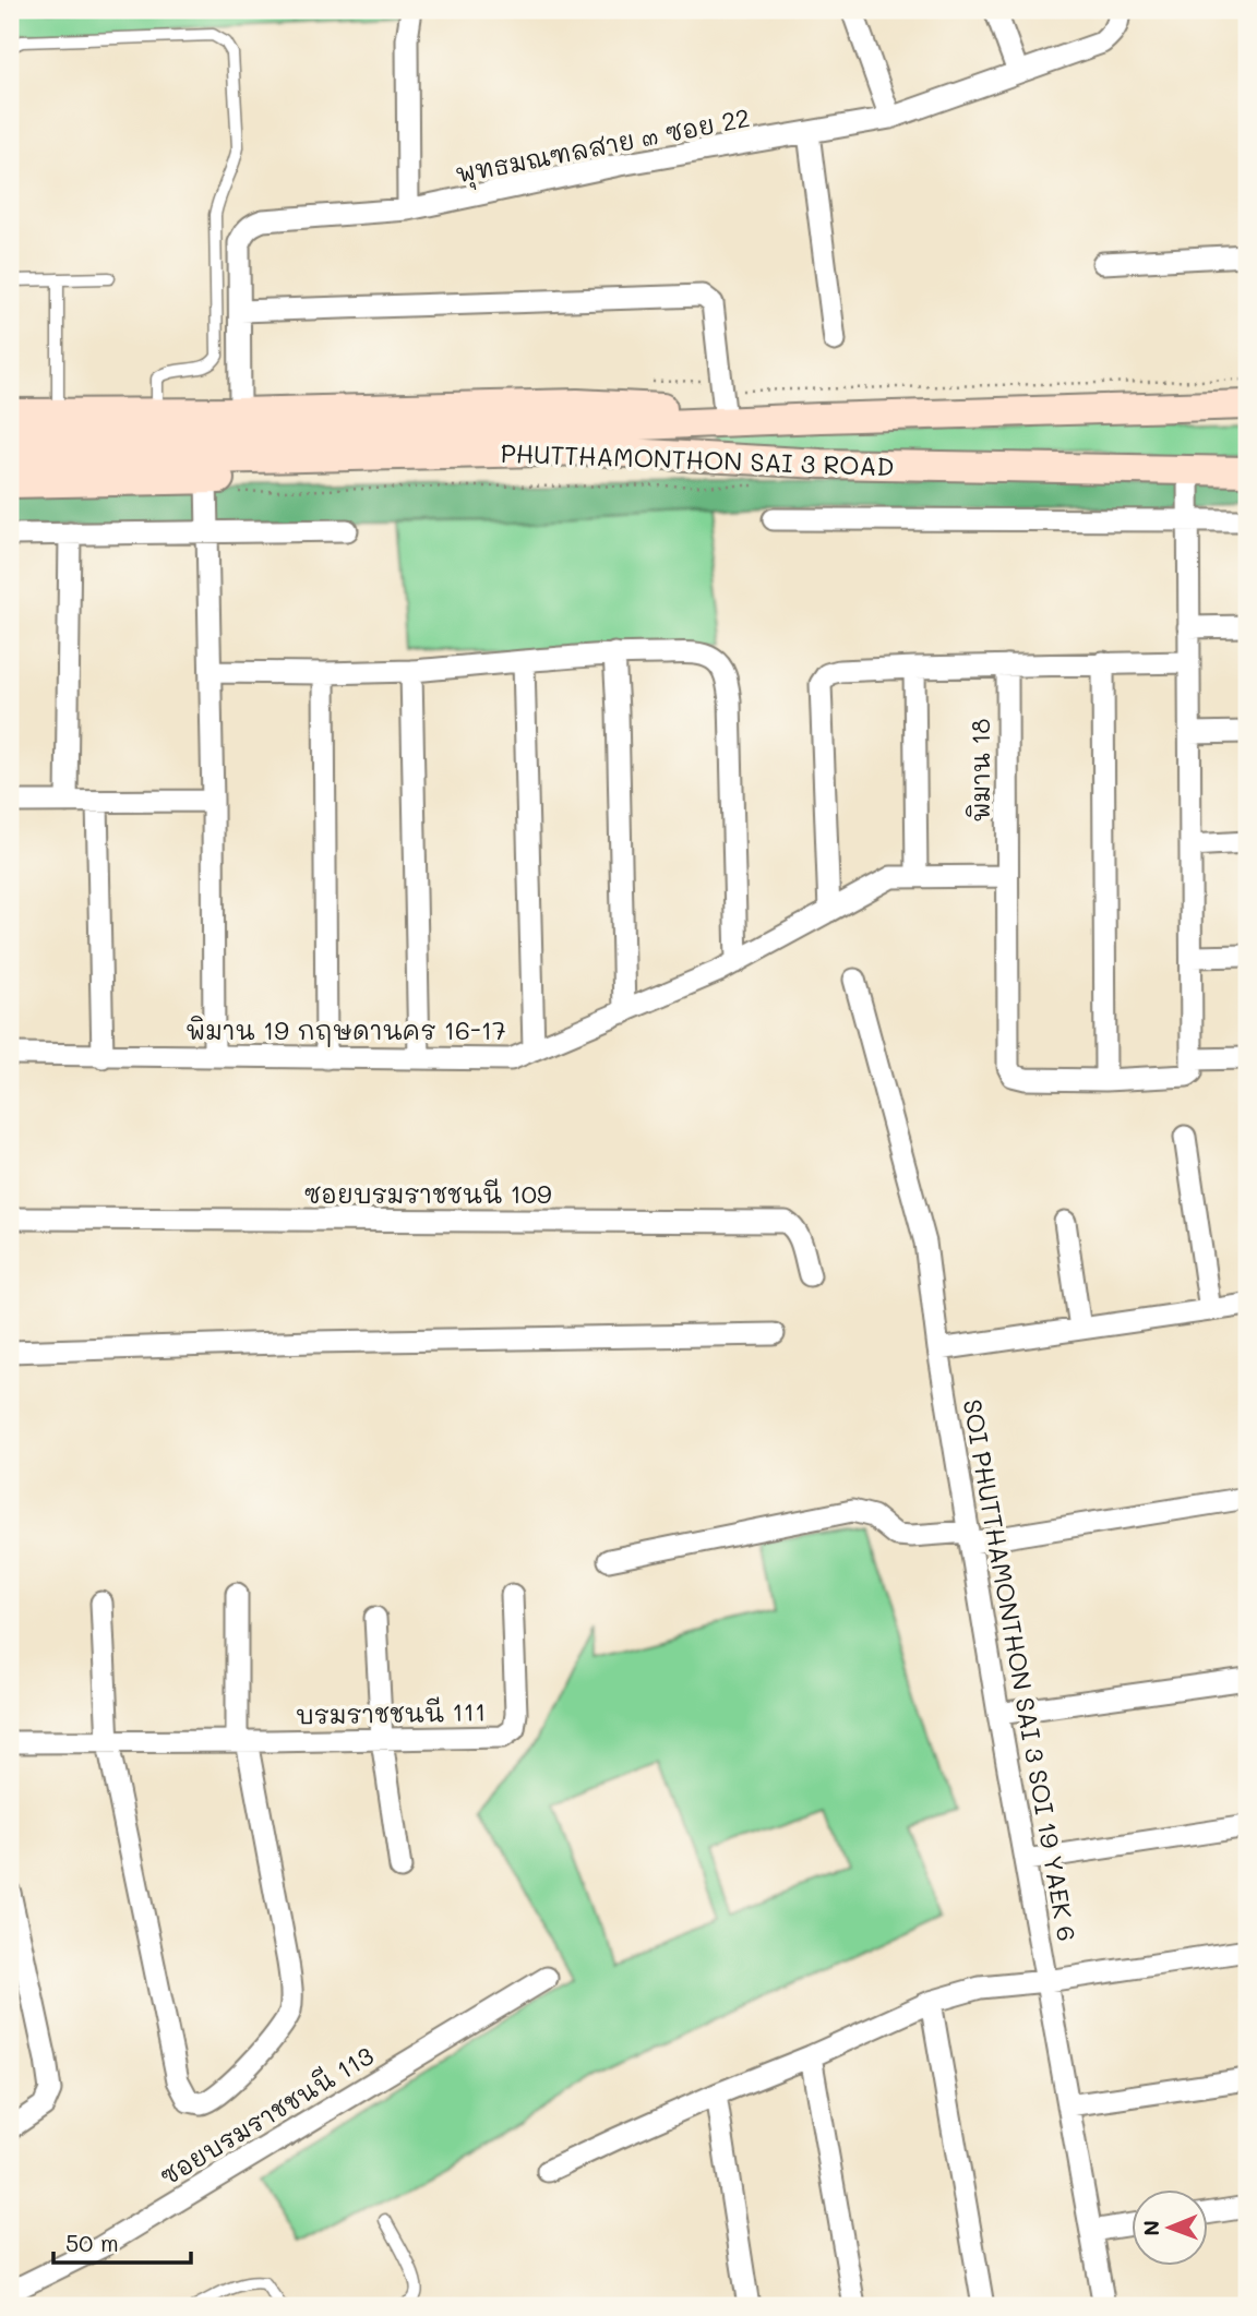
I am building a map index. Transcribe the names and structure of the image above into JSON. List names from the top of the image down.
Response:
{
  "streets": {
    "main road": ["PHUTTHAMONTHON SAI 3 ROAD"],
    "street": [
      "พุทธมณฑลสาย ๓ ซอย 22",
      "พิมาน 18",
      "พิมาน 19 กฤษดานคร 16-17",
      "ซอยบรมราชชนนี 109",
      "SOI PHUTTHAMONTHON SAI 3 SOI 19 YAEK 6",
      "บรมราชชนนี 111",
      "ซอยบรมราชชนนี 113"
    ]
  },
  "crossings": [
    ["พิมาน 18", "พิมาน 19 กฤษดานคร 16-17"]
  ],
  "scale_bar": "50 m",
  "north": "left"
}
